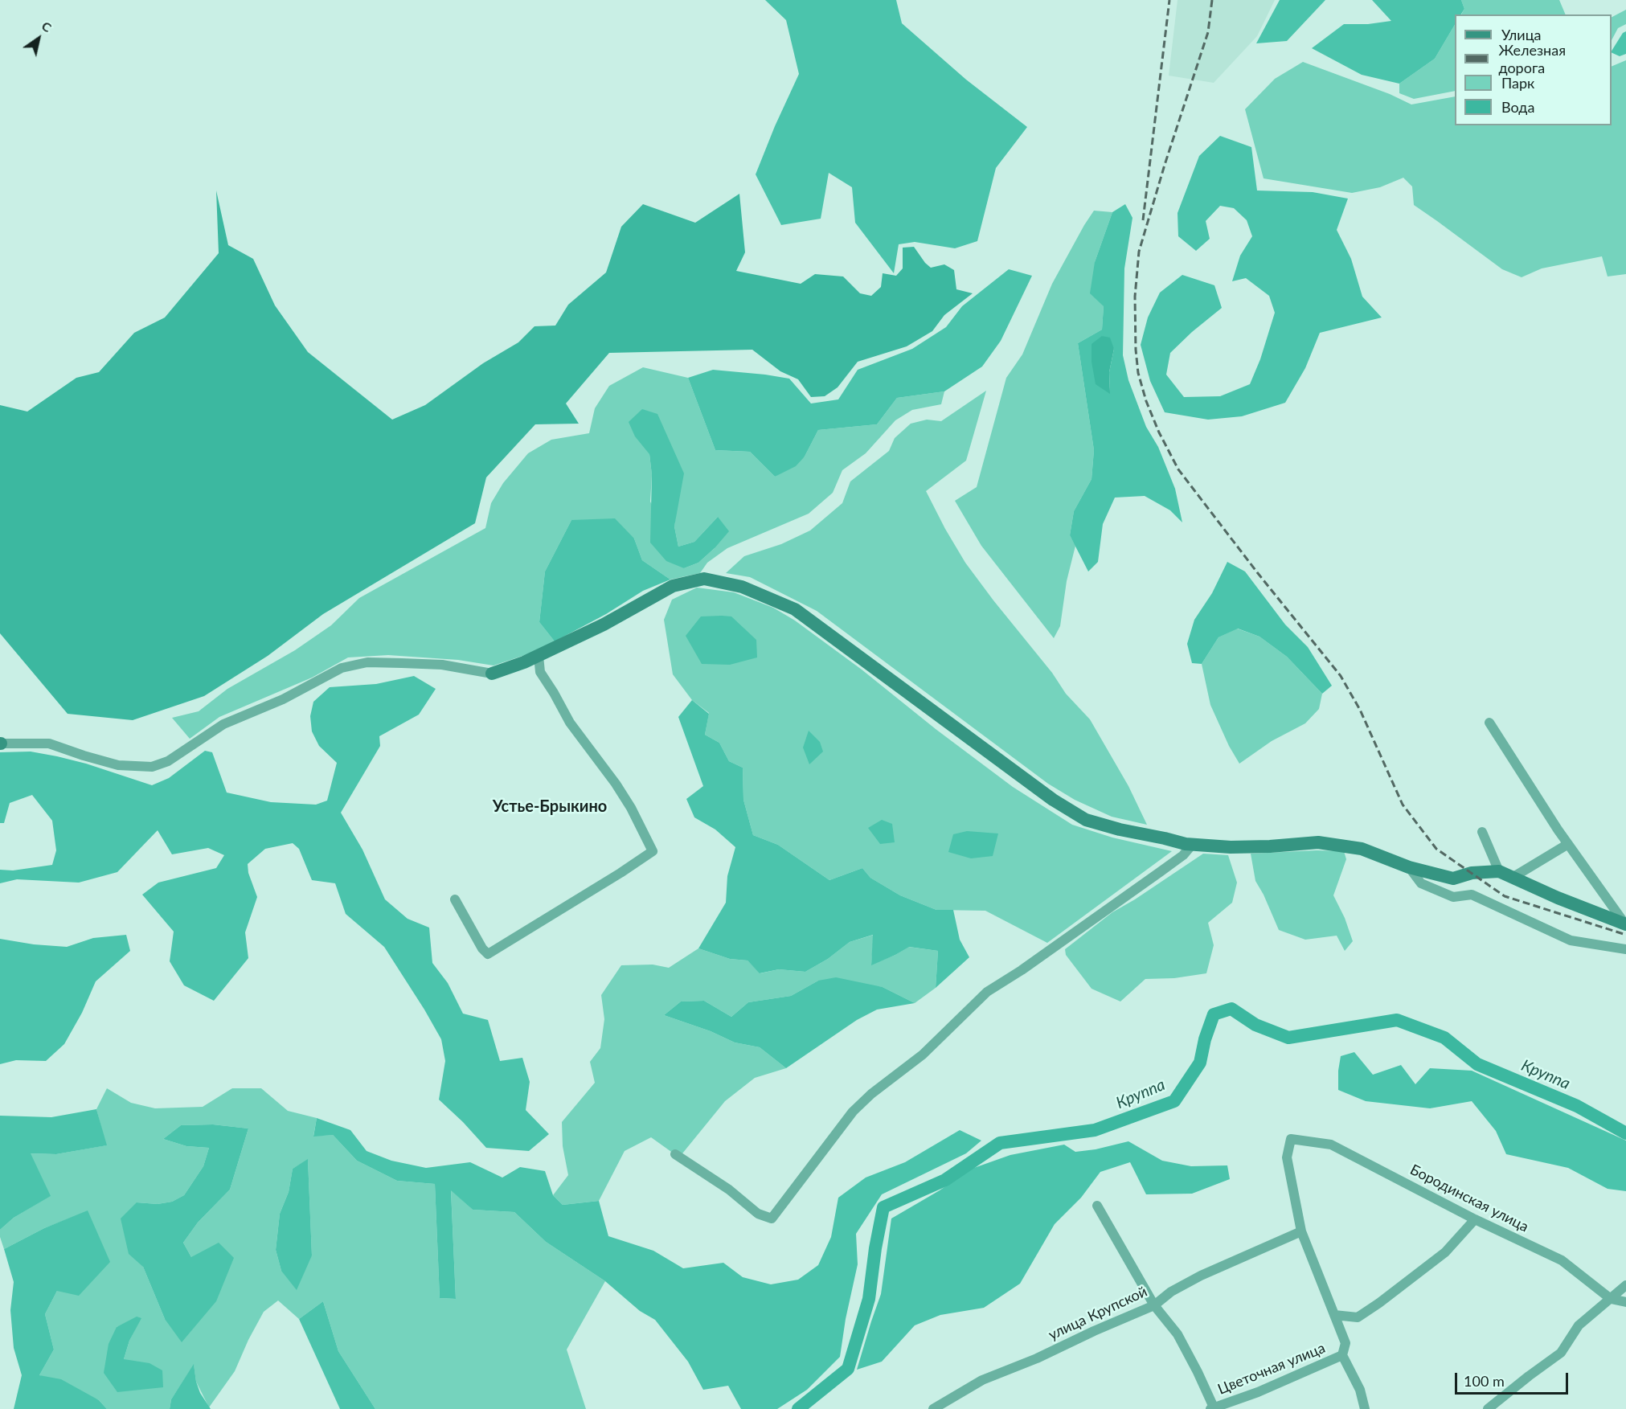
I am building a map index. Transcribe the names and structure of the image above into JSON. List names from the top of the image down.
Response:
{
  "streets": {
    "street": ["Бородинская улица", "улица Крупской", "Цветочная улица"]
  },
  "crossings": [
    ["Бородинская улица", "улица Крупской"]
  ],
  "districts": ["Устье-Брыкино"],
  "water": ["Круппа"],
  "legend": [
    "Улица",
    "Железная дорога",
    "Парк",
    "Вода"
  ],
  "scale_bar": "100 m",
  "north": "top right"
}
